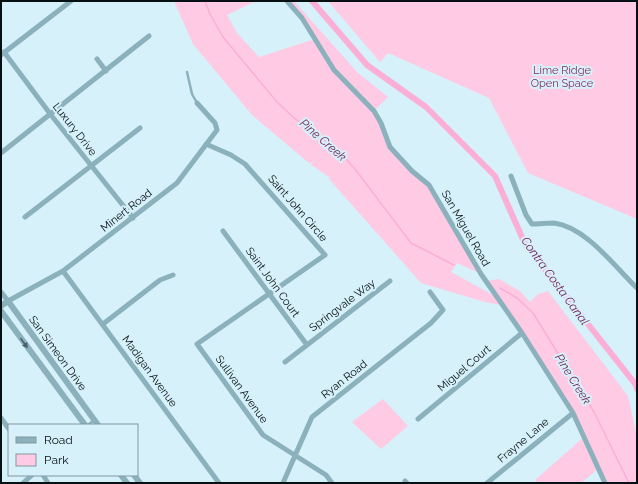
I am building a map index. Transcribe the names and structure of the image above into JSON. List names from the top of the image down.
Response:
{
  "streets": {
    "street": [
      "Luxury Drive",
      "Saint John Circle",
      "Minert Road",
      "San Miguel Road",
      "Saint John Court",
      "Springvale Way",
      "San Simeon Drive",
      "Miguel Court",
      "Madigan Avenue",
      "Ryan Road",
      "Sullivan Avenue",
      "Frayne Lane"
    ]
  },
  "crossings": [
    ["Luxury Drive", "Minert Road"],
    ["Saint John Circle", "Minert Road"],
    ["Saint John Circle", "Saint John Court"],
    ["Saint John Circle", "Sullivan Avenue"],
    ["Minert Road", "San Simeon Drive"],
    ["Minert Road", "Madigan Avenue"],
    ["San Miguel Road", "Miguel Court"],
    ["San Miguel Road", "Frayne Lane"],
    ["Saint John Court", "Springvale Way"],
    ["Ryan Road", "Sullivan Avenue"]
  ],
  "water": ["Pine Creek", "Contra Costa Canal"],
  "parks": ["Lime Ridge Open Space"],
  "legend": ["Road", "Park"]
}
